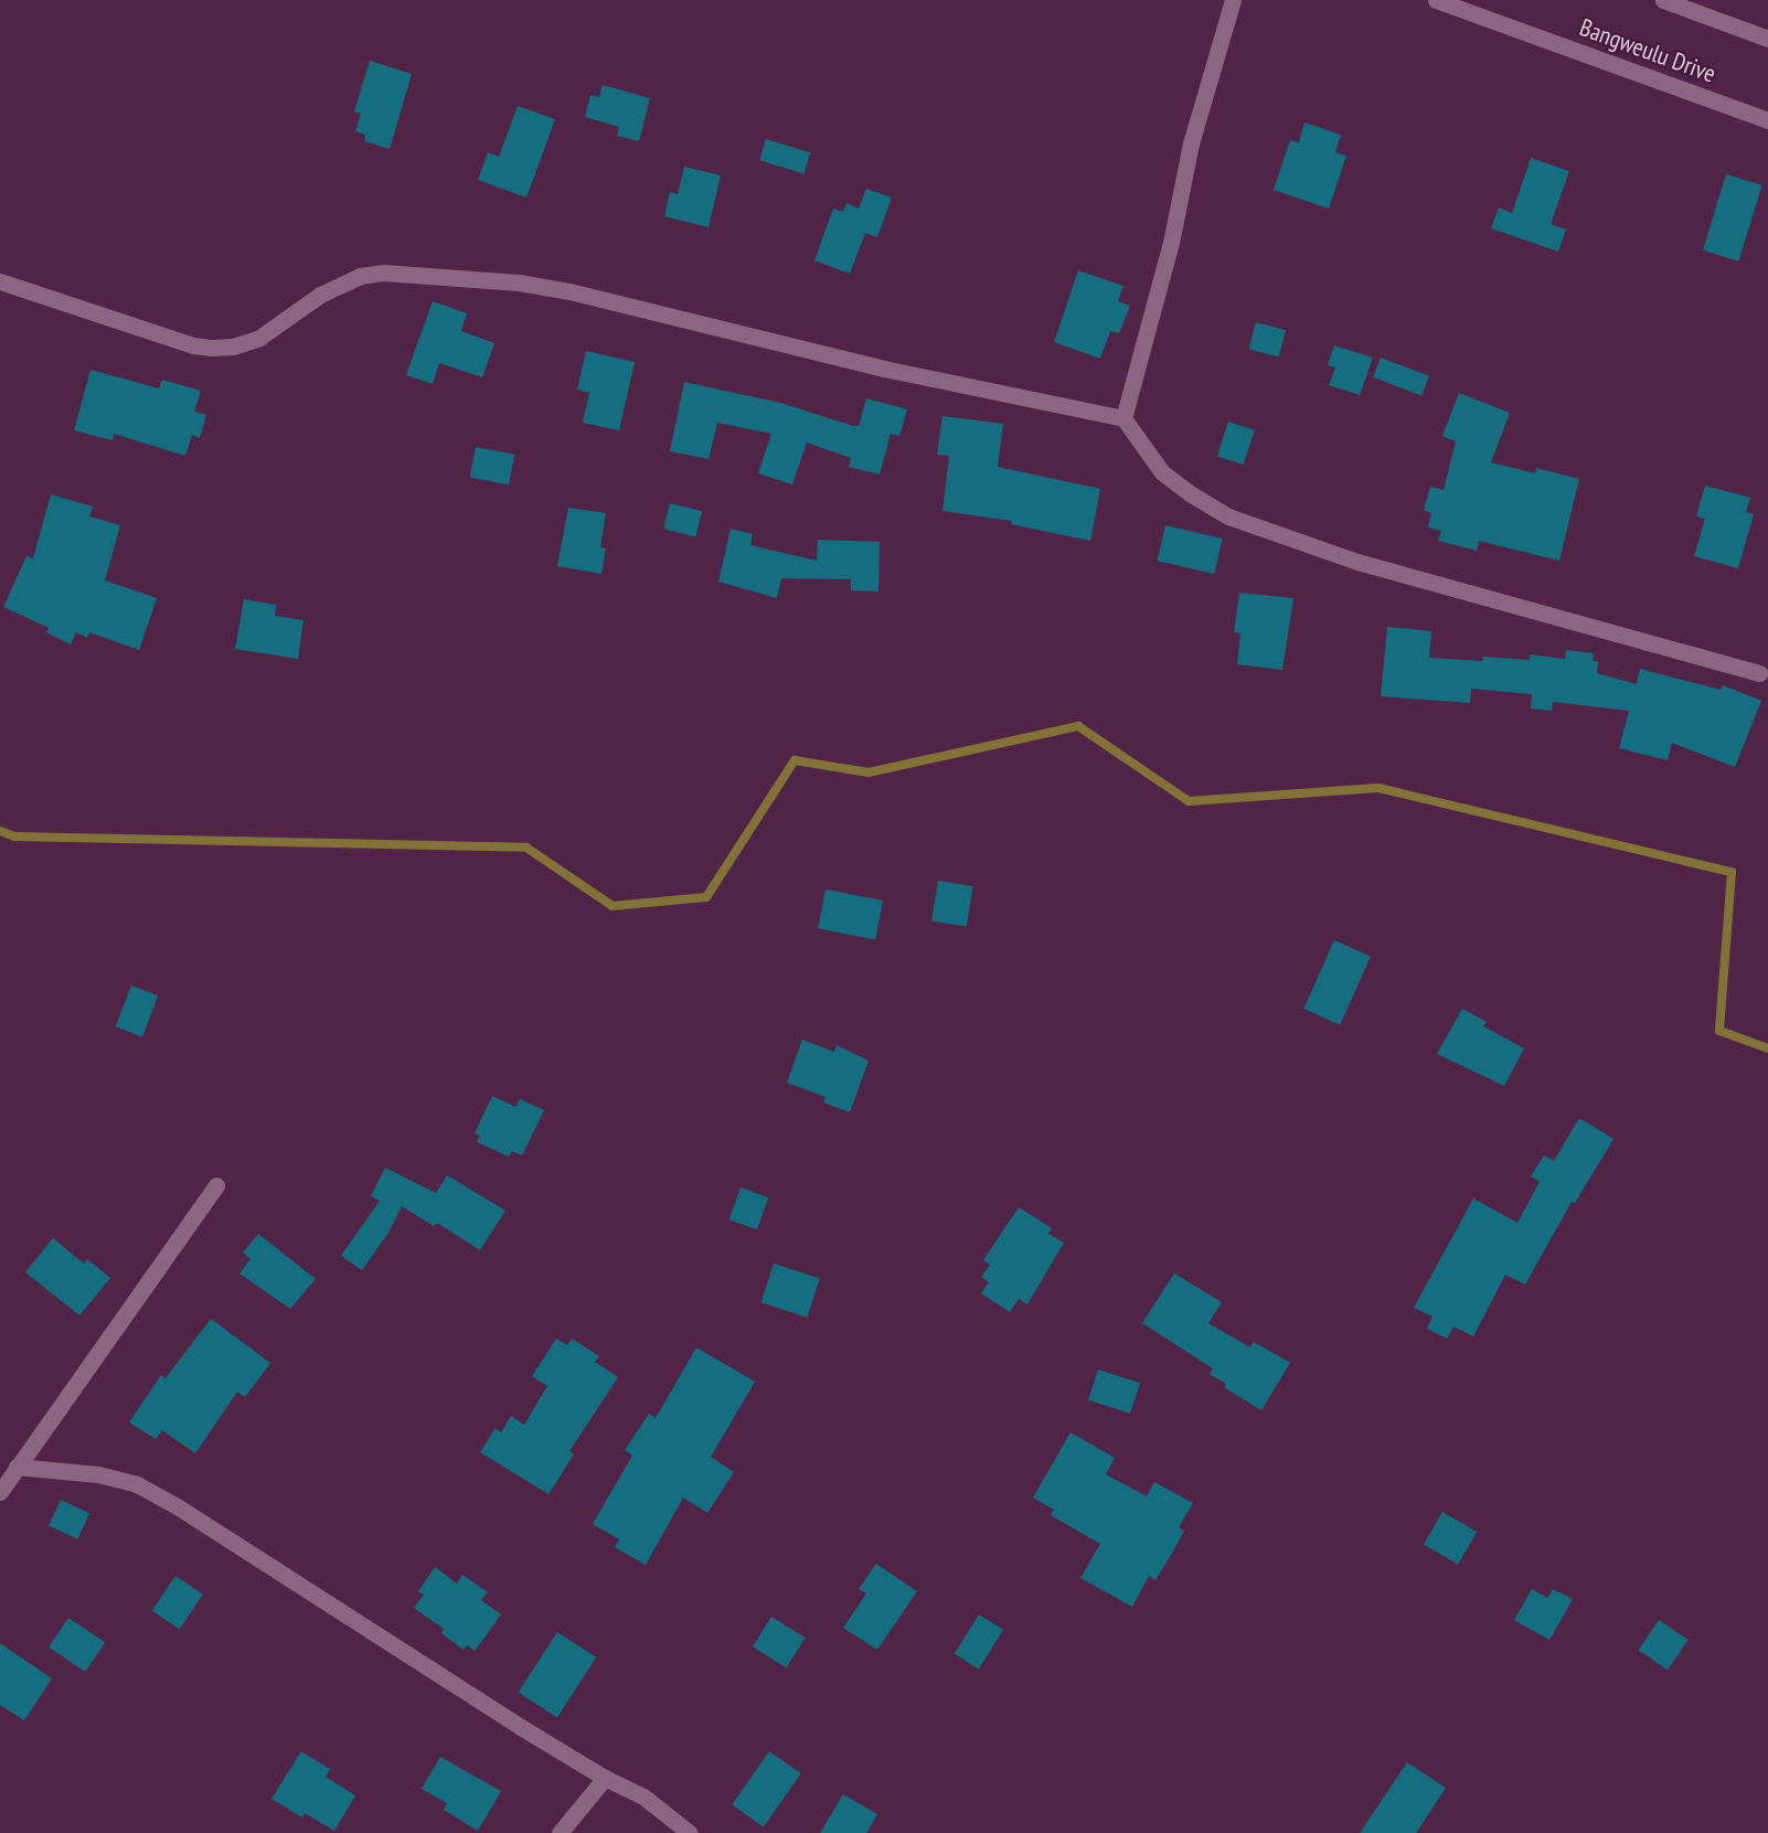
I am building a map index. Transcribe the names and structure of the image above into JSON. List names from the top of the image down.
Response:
{
  "streets": {
    "street": ["Bangweulu Drive"]
  }
}
